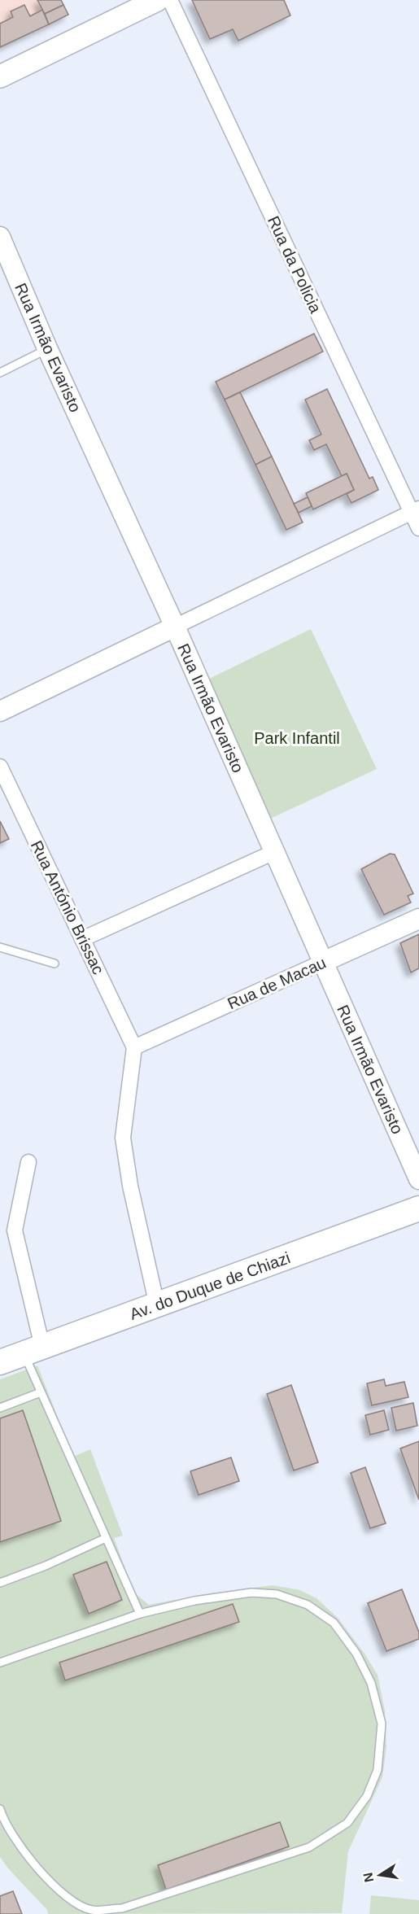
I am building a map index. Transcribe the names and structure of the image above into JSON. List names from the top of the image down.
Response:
{
  "streets": {
    "main road": ["Av. do Duque de Chiazi"],
    "street": [
      "Rua da Policia",
      "Rua Irmão Evaristo",
      "Rua António Brissac",
      "Rua de Macau"
    ]
  },
  "crossings": [
    ["Rua Irmão Evaristo", "Rua de Macau"],
    ["Rua António Brissac", "Rua de Macau"]
  ],
  "parks": ["Park Infantil"],
  "north": "left"
}
